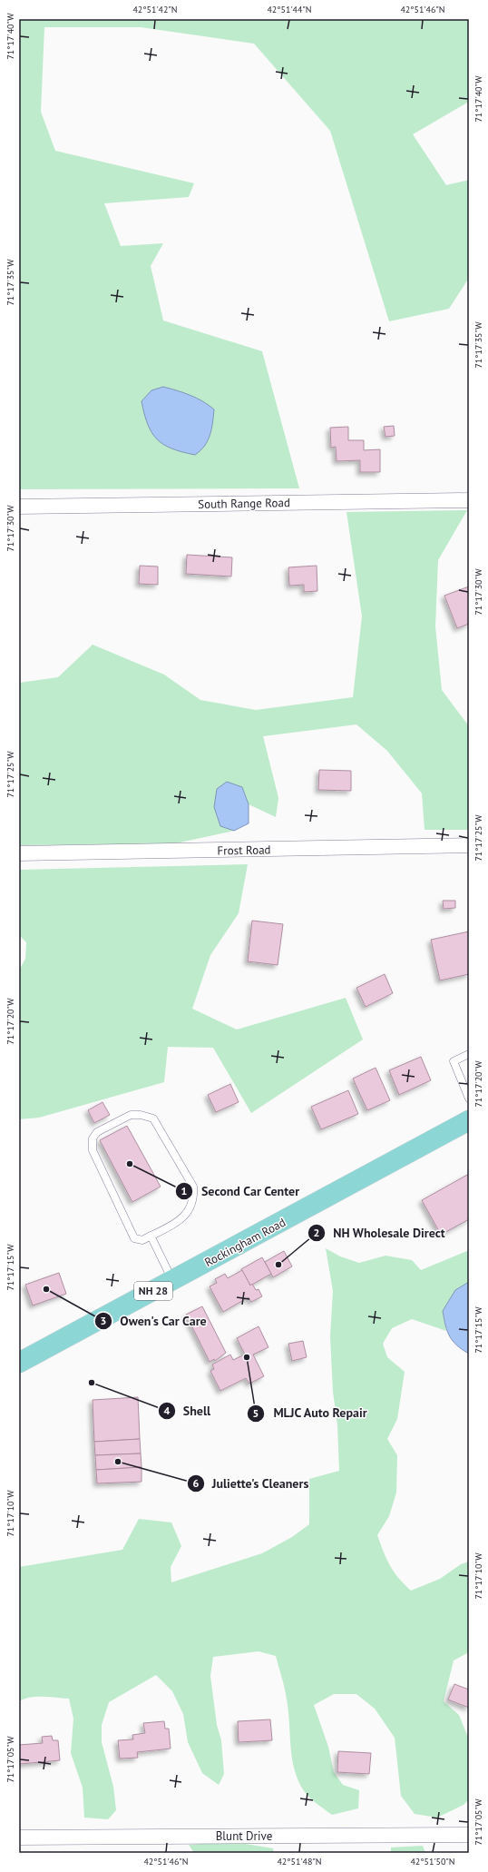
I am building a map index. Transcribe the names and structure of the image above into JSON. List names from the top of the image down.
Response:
{
  "streets": {
    "main road": ["Rockingham Road", "NH 28"],
    "street": ["South Range Road", "Frost Road", "Blunt Drive"]
  },
  "places": [
    "Second Car Center",
    "NH Wholesale Direct",
    "Owen's Car Care",
    "MLJC Auto Repair",
    "Shell",
    "Juliette's Cleaners"
  ],
  "coordinates": [
    "42°51'42\"N",
    "42°51'44\"N",
    "42°51'46\"N",
    "71°17'40\"W",
    "71°17'35\"W",
    "71°17'30\"W",
    "71°17'25\"W",
    "71°17'20\"W",
    "71°17'15\"W",
    "71°17'10\"W",
    "71°17'05\"W",
    "42°51'48\"N",
    "42°51'50\"N"
  ]
}
